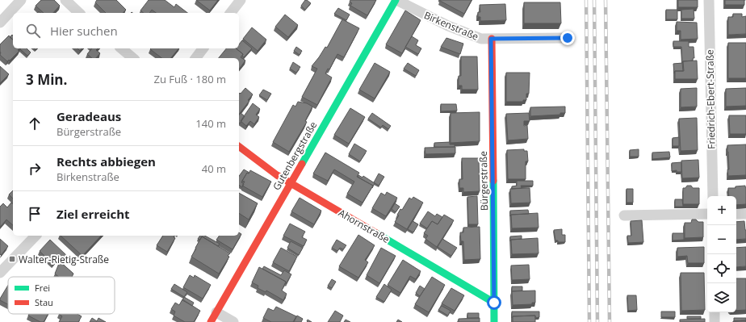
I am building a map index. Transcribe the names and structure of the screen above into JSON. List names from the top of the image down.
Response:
{
  "streets": {
    "street": [
      "Birkenstraße",
      "Friedrich-Ebert-Straße",
      "Gutenbergstraße",
      "Bürgerstraße",
      "Ahornstraße"
    ]
  },
  "crossings": [
    ["Birkenstraße", "Gutenbergstraße"],
    ["Birkenstraße", "Bürgerstraße"],
    ["Gutenbergstraße", "Ahornstraße"],
    ["Bürgerstraße", "Ahornstraße"]
  ],
  "places": {
    "transit": ["Walter-Rietig-Straße"]
  },
  "legend": ["Frei", "Stau"],
  "page": {
    "search": "Hier suchen",
    "heading": ["3 Min.", "Zu Fuß · 180 m"],
    "list": [
      ["Geradeaus", "Bürgerstraße", "140 m"],
      ["Rechts abbiegen", "Birkenstraße", "40 m"],
      "Ziel erreicht"
    ],
    "map_buttons": ["+", "−"]
  }
}
